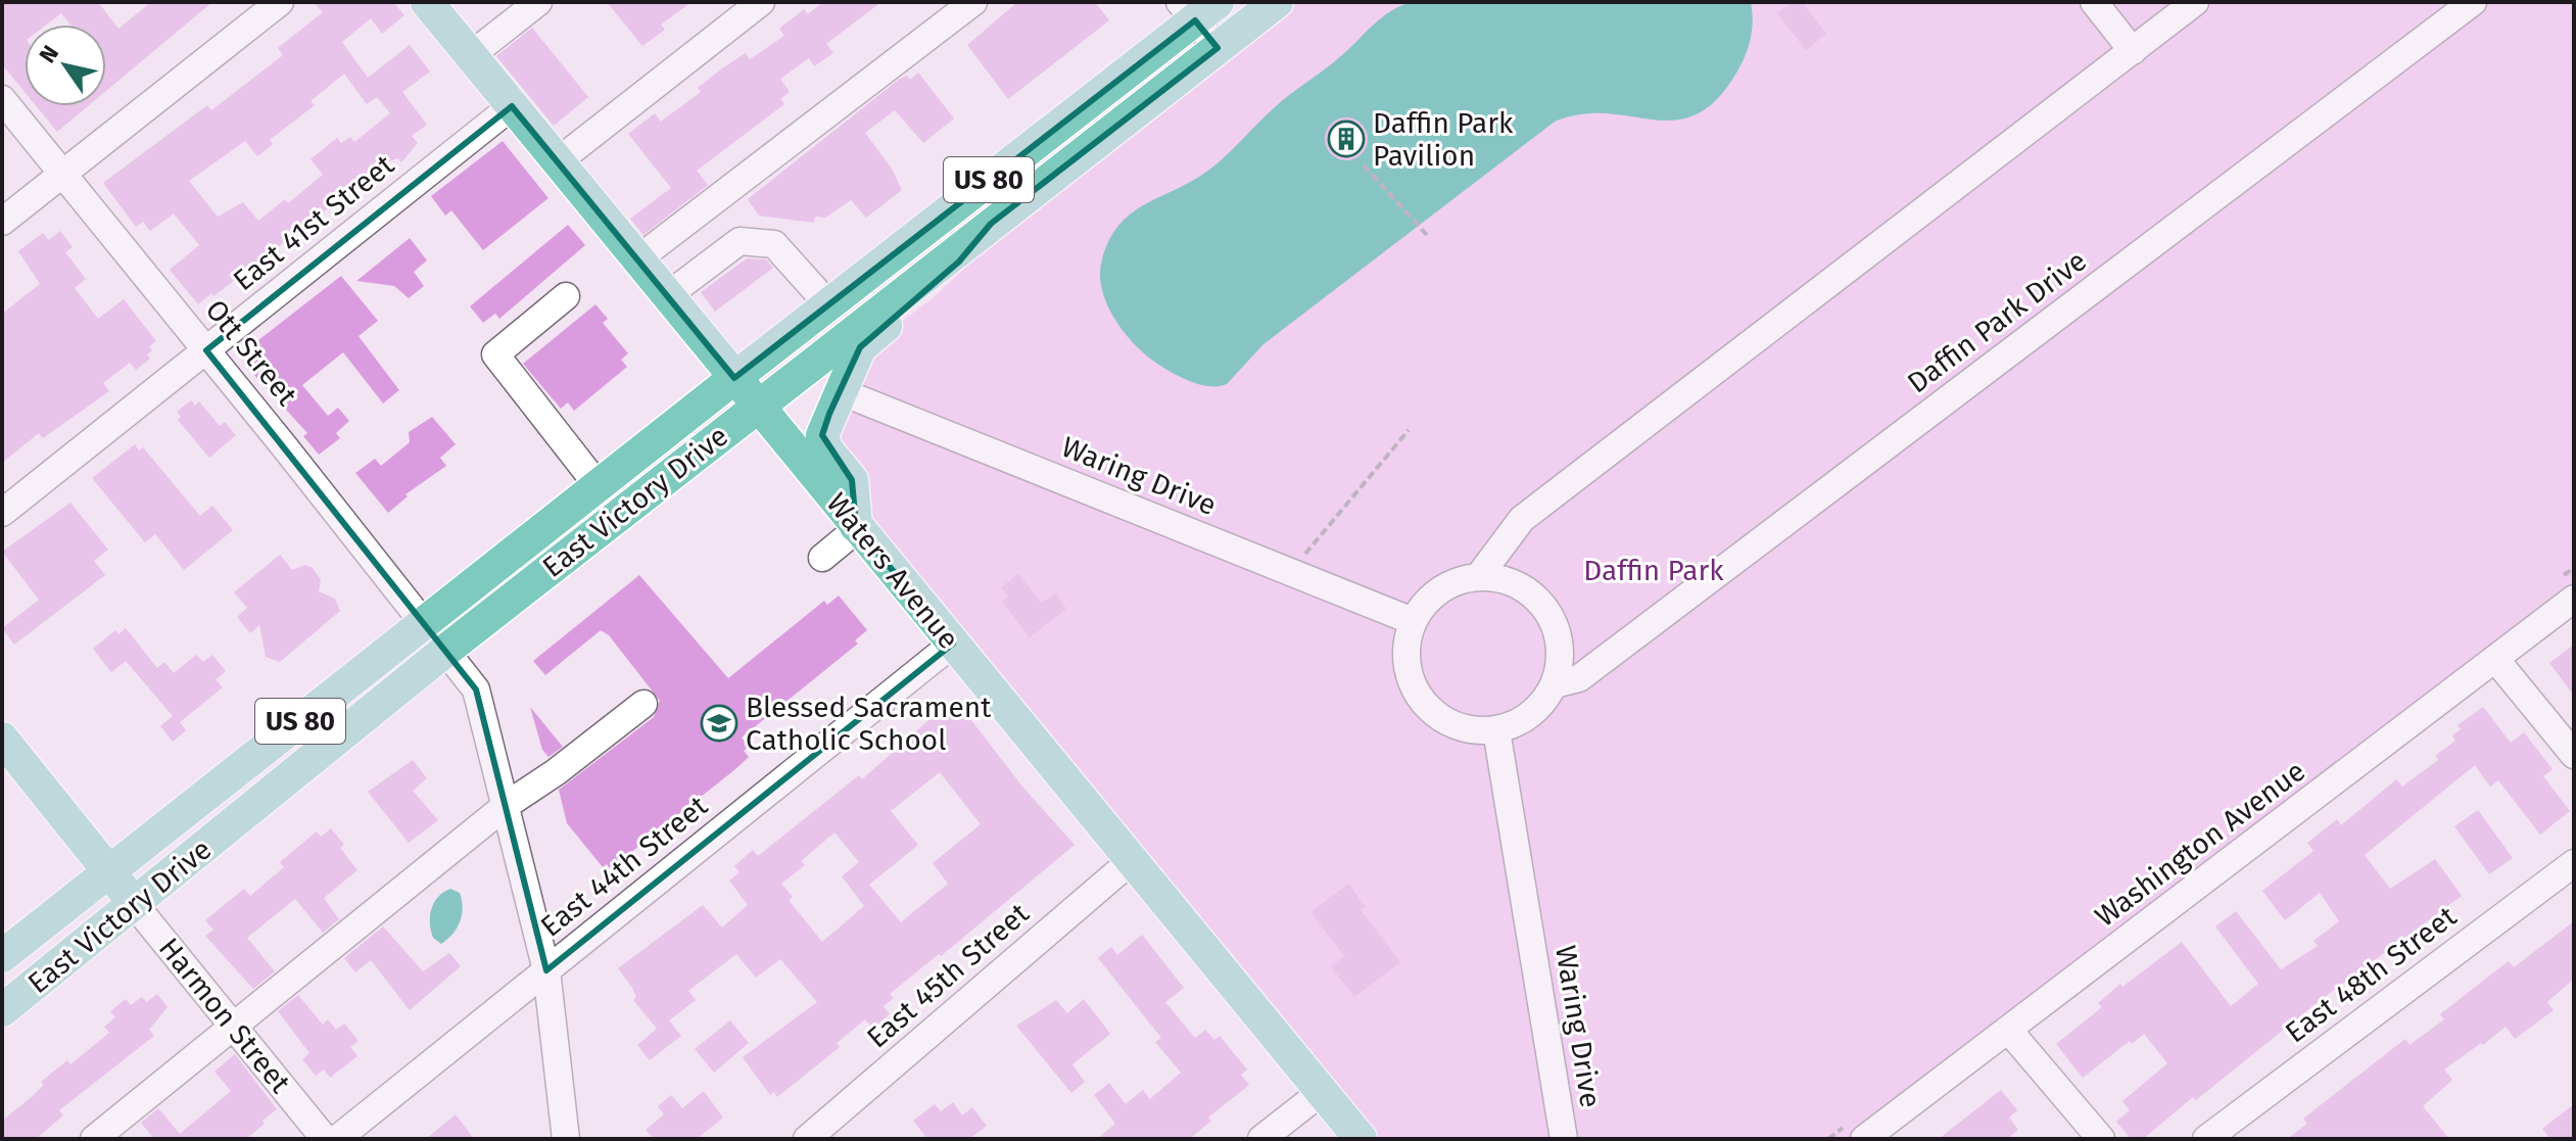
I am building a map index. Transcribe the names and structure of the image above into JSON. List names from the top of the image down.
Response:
{
  "streets": {
    "main road": [
      "US 80",
      "East Victory Drive",
      "Waters Avenue",
      "Harmon Street"
    ],
    "street": [
      "East 41st Street",
      "Daffin Park Drive",
      "Ott Street",
      "Waring Drive",
      "Washington Avenue",
      "East 44th Street",
      "East 48th Street",
      "East 45th Street"
    ]
  },
  "crossings": [
    ["East 41st Street", "Ott Street"],
    ["East 41st Street", "Waters Avenue"],
    ["Daffin Park Drive", "Waring Drive"],
    ["Ott Street", "East Victory Drive"],
    ["Ott Street", "East 44th Street"],
    ["East Victory Drive", "Waters Avenue"],
    ["East Victory Drive", "Harmon Street"],
    ["Waters Avenue", "East 44th Street"],
    ["Waters Avenue", "East 45th Street"]
  ],
  "parks": ["Daffin Park"],
  "places": {
    "building": ["Daffin Park Pavilion"],
    "school or university": ["Blessed Sacrament Catholic School"]
  },
  "north": "top left"
}
